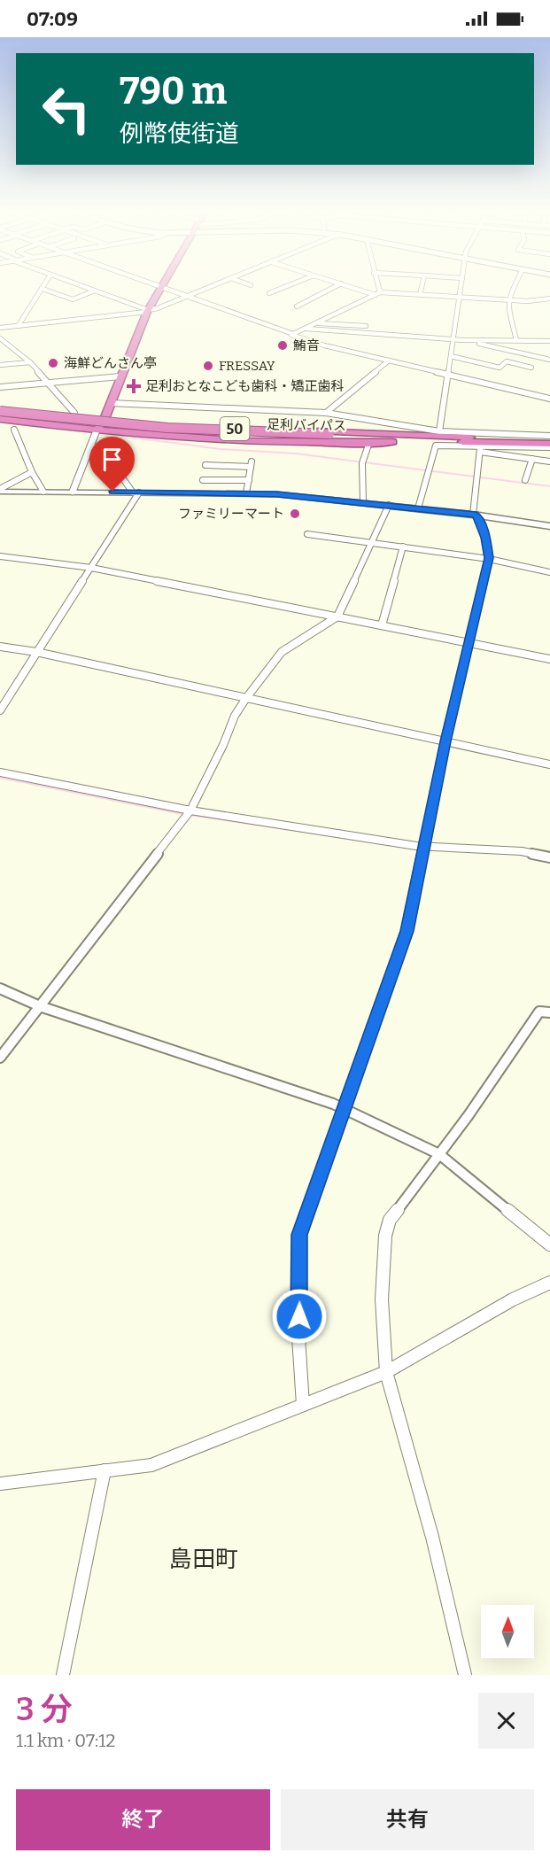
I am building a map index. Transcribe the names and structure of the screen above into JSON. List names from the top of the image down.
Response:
{
  "streets": {
    "highway": ["足利バイパス", "50"]
  },
  "crossings": [
    ["足利バイパス", "50"]
  ],
  "districts": ["島田町"],
  "places": {
    "other": [
      "鮪音",
      "海鮮どんさん亭",
      "FRESSAY",
      "ファミリーマート"
    ],
    "health": ["足利おとなこども歯科・矯正歯科"]
  },
  "north": "top",
  "page": {
    "status": "07:09",
    "turn": ["790 m", "例幣使街道"],
    "heading": ["3 分", "1.1 km · 07:12"],
    "buttons": ["終了", "共有"]
  }
}
